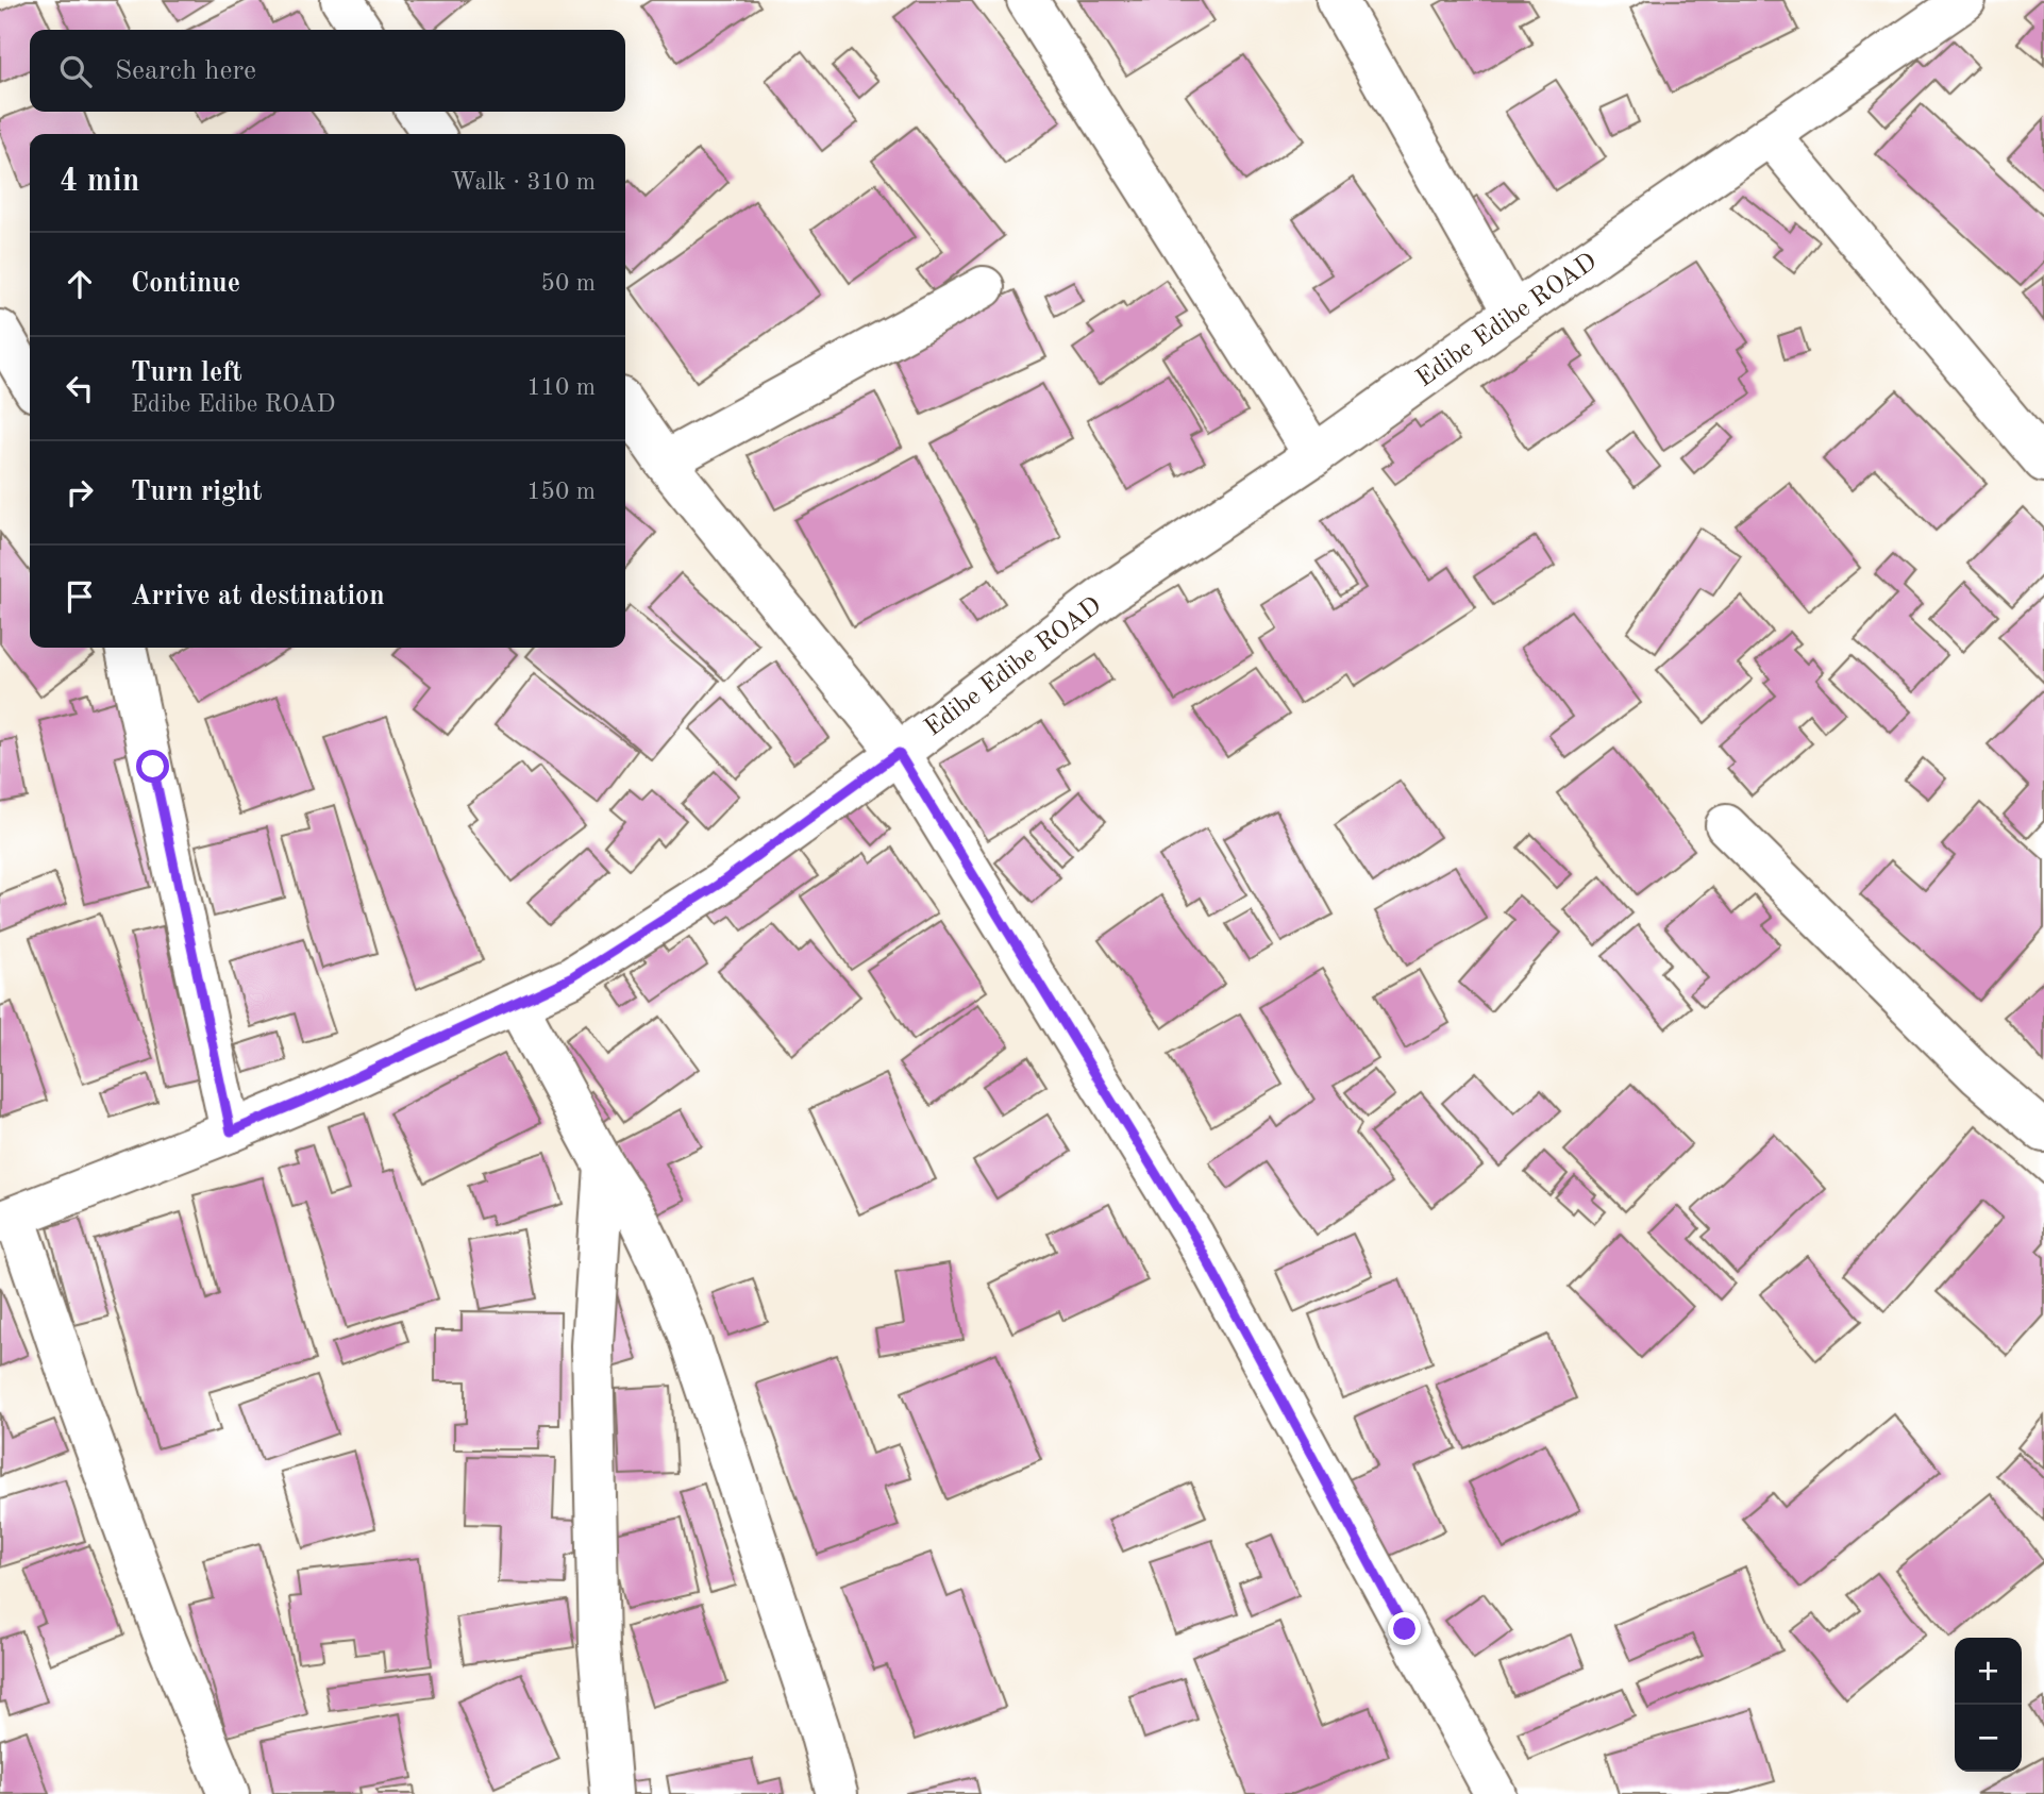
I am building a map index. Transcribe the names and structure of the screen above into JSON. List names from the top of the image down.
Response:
{
  "streets": {
    "street": ["Edibe Edibe ROAD"]
  },
  "page": {
    "search": "Search here",
    "heading": ["4 min", "Walk · 310 m"],
    "list": [
      ["Continue", "50 m"],
      ["Turn left", "Edibe Edibe ROAD", "110 m"],
      ["Turn right", "150 m"],
      "Arrive at destination"
    ],
    "map_buttons": ["+", "−"]
  }
}
